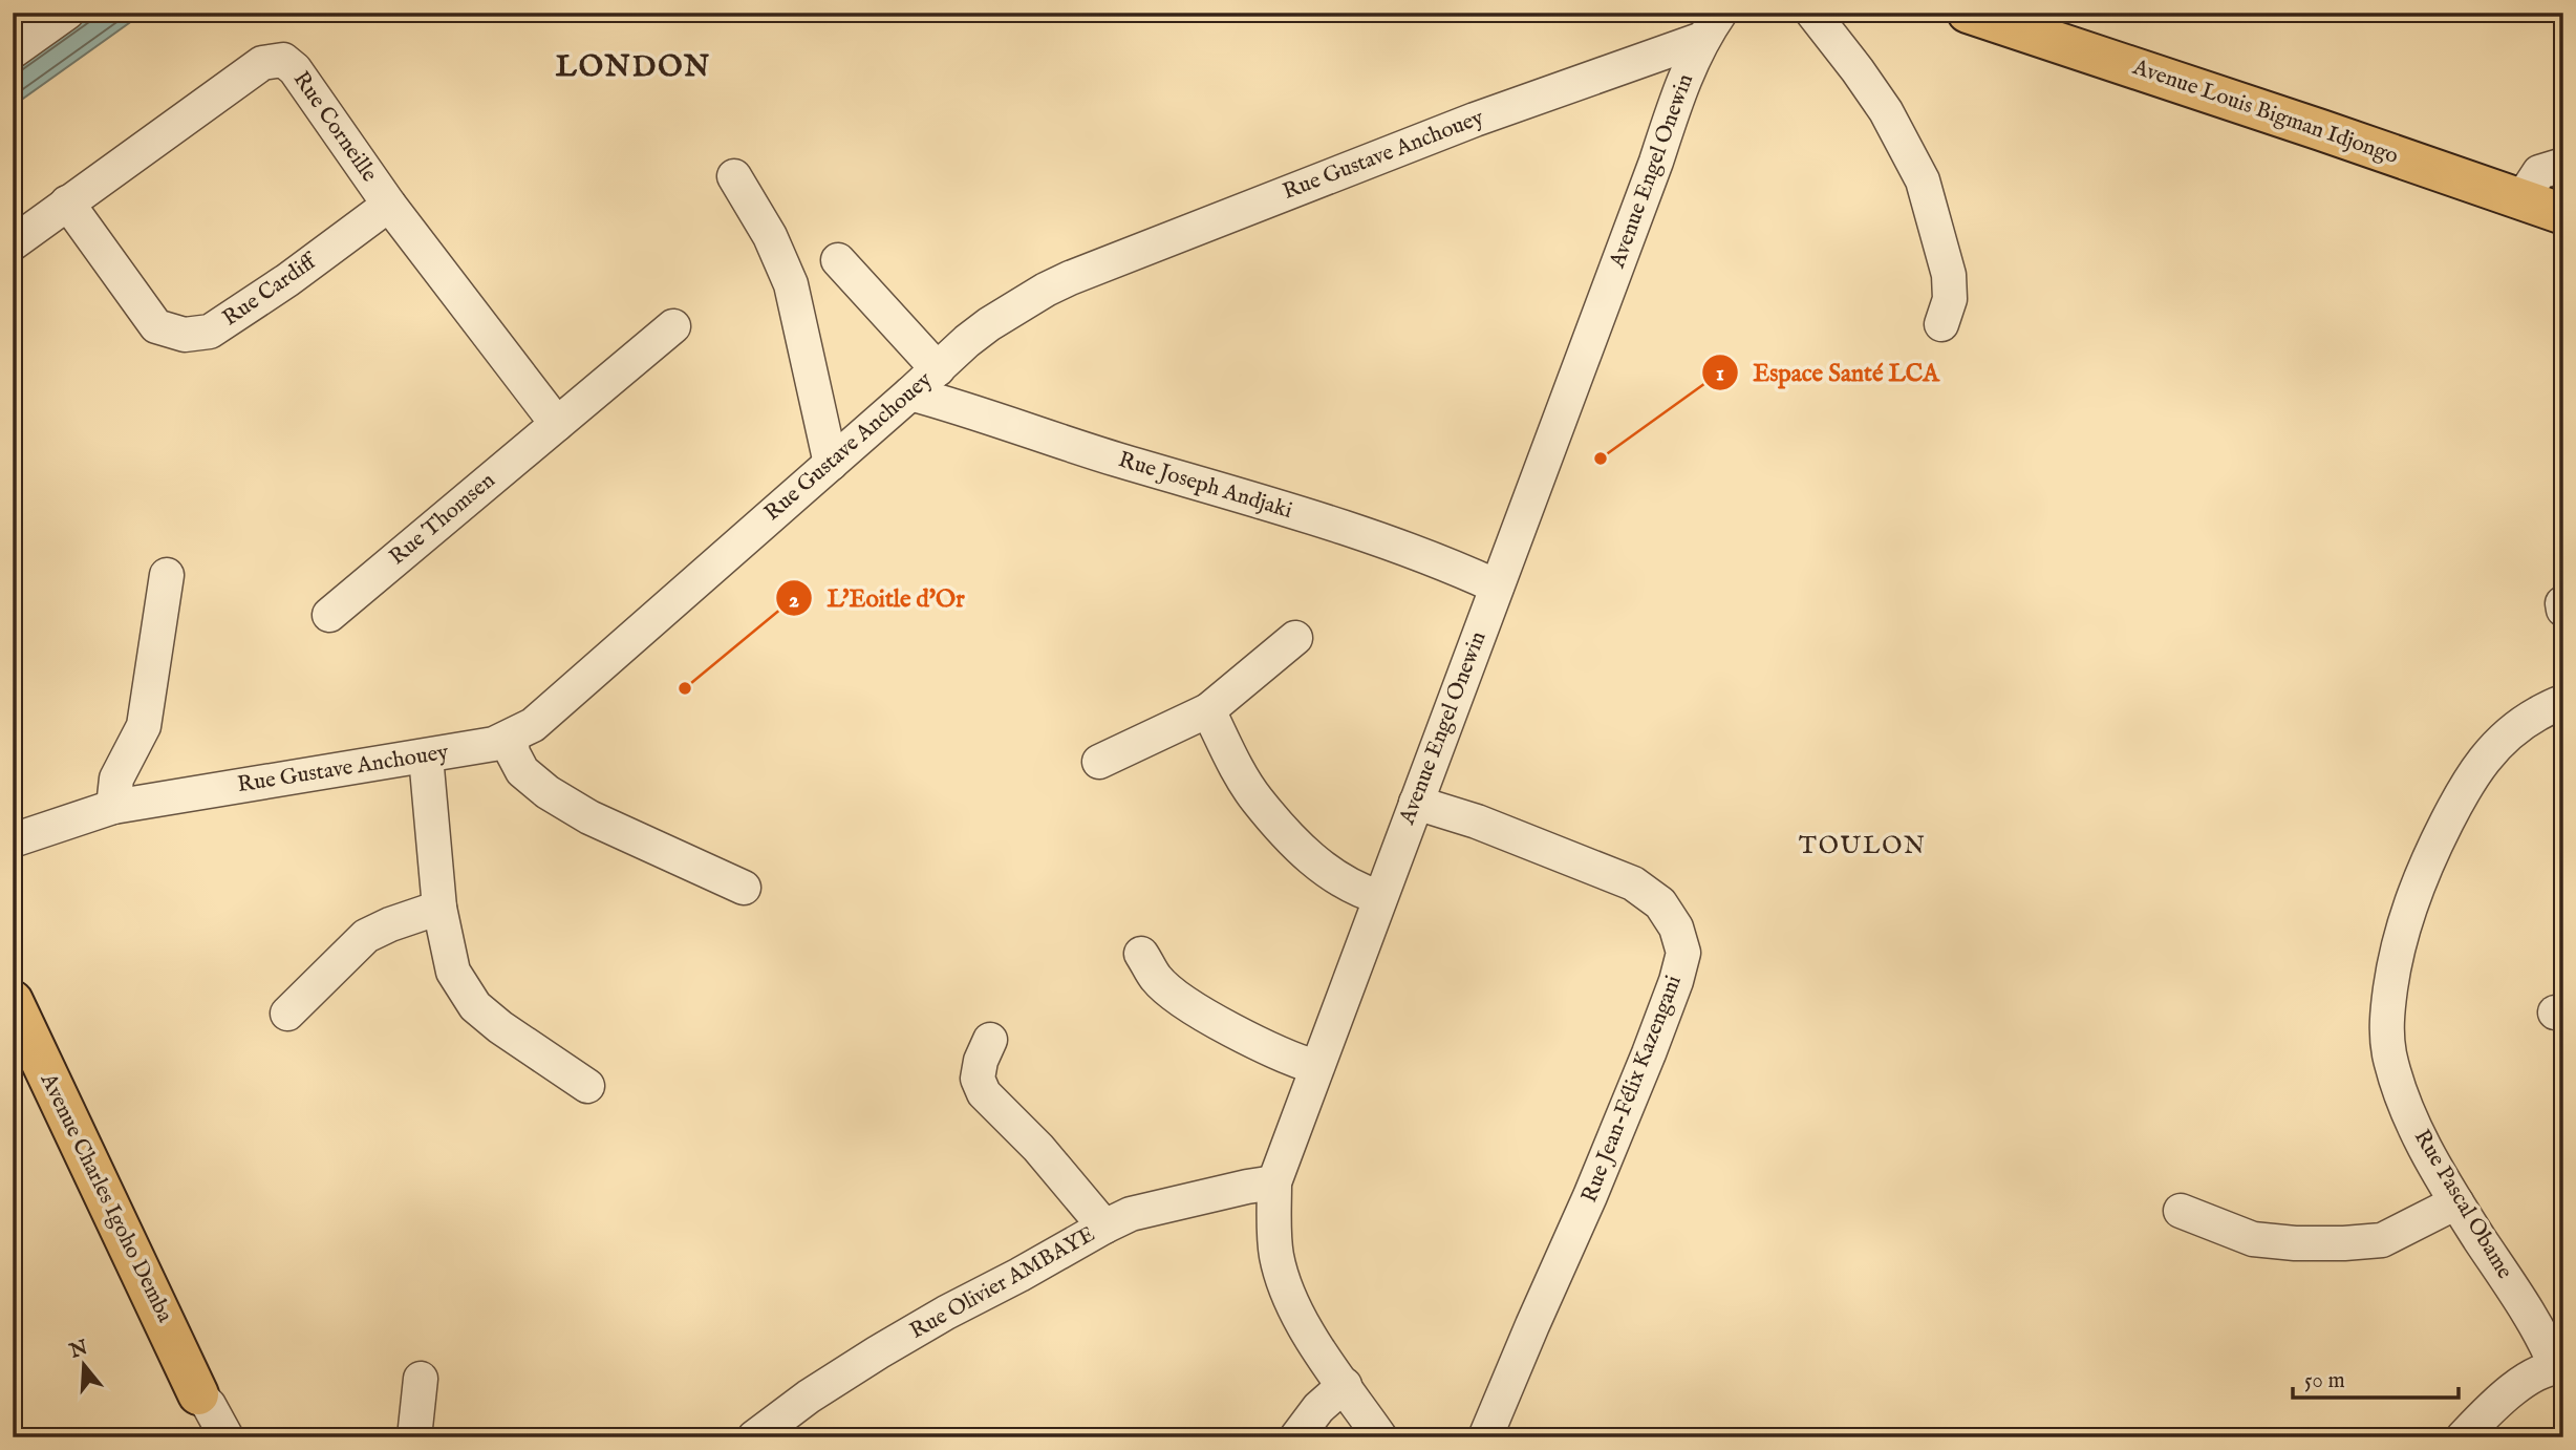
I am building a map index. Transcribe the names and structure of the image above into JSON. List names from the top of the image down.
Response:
{
  "streets": {
    "main road": ["Avenue Louis Bigman Idjongo", "Avenue Charles Igoho Demba"],
    "street": [
      "Rue Corneille",
      "Rue Gustave Anchouey",
      "Avenue Engel Onewin",
      "Rue Cardiff",
      "Rue Joseph Andjaki",
      "Rue Thomsen",
      "Rue Jean-Félix Kazengani",
      "Rue Pascal Obame",
      "Rue Olivier AMBAYE"
    ]
  },
  "crossings": [
    ["Rue Corneille", "Rue Cardiff"],
    ["Rue Corneille", "Rue Thomsen"],
    ["Rue Gustave Anchouey", "Avenue Engel Onewin"],
    ["Rue Gustave Anchouey", "Rue Joseph Andjaki"],
    ["Avenue Engel Onewin", "Rue Joseph Andjaki"],
    ["Avenue Engel Onewin", "Rue Jean-Félix Kazengani"],
    ["Avenue Engel Onewin", "Rue Olivier AMBAYE"]
  ],
  "districts": ["LONDON", "TOULON"],
  "places": ["Espace Santé LCA", "L'Eoitle d'Or"],
  "scale_bar": "50 m",
  "north": "top"
}
